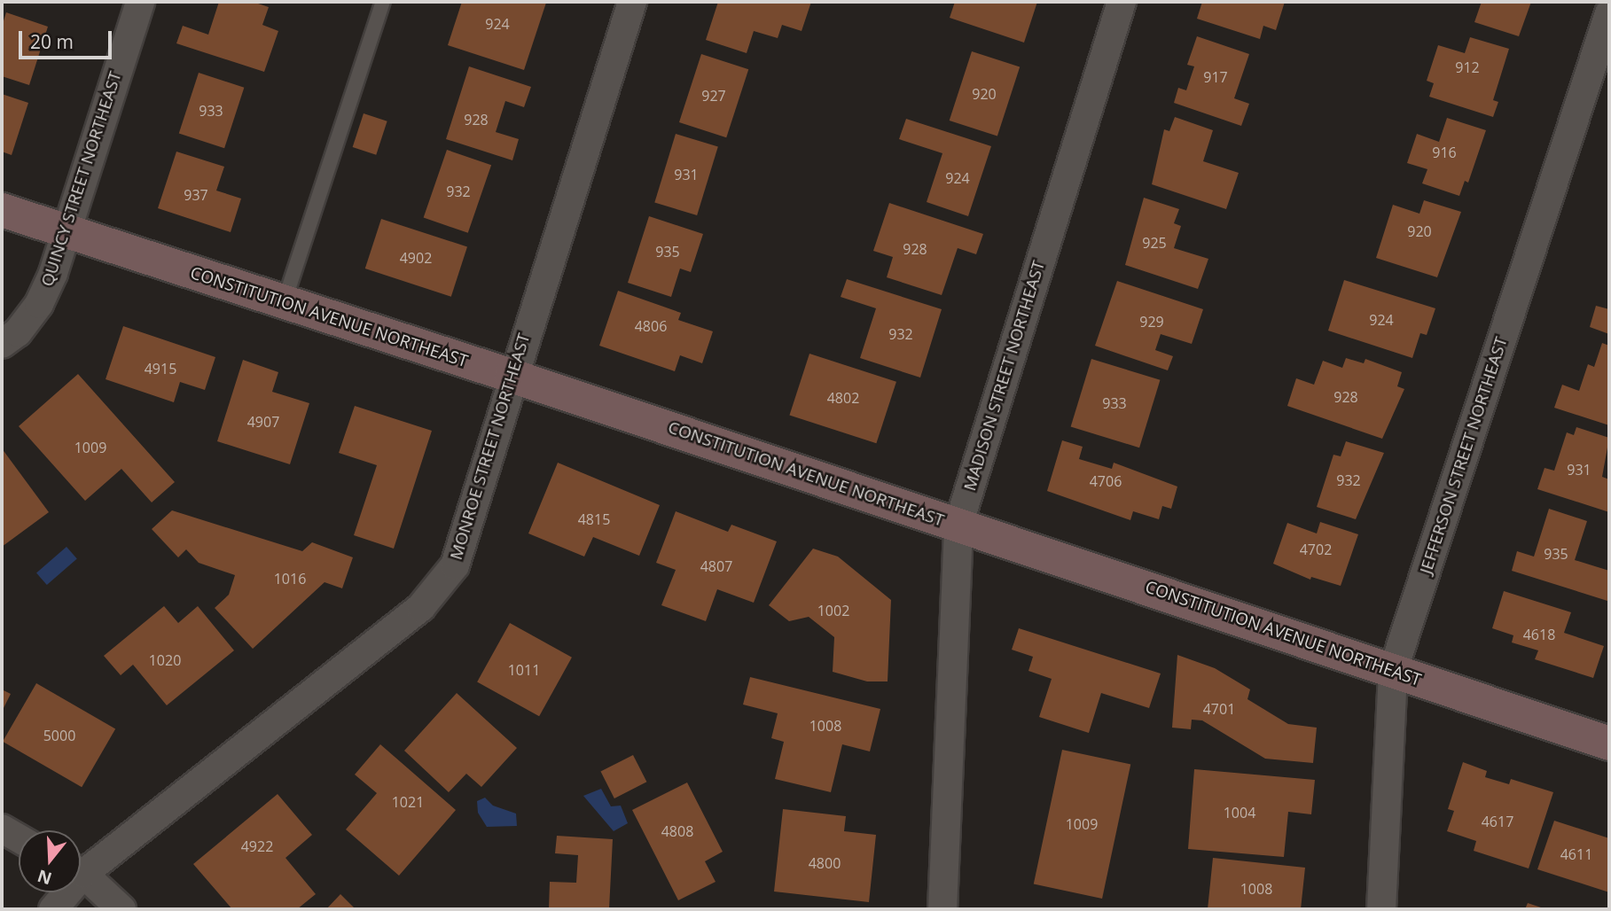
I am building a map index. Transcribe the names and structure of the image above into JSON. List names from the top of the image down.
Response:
{
  "streets": {
    "street": [
      "QUINCY STREET NORTHEAST",
      "CONSTITUTION AVENUE NORTHEAST",
      "MADISON STREET NORTHEAST",
      "MONROE STREET NORTHEAST",
      "JEFFERSON STREET NORTHEAST"
    ]
  },
  "crossings": [
    ["QUINCY STREET NORTHEAST", "CONSTITUTION AVENUE NORTHEAST"],
    ["CONSTITUTION AVENUE NORTHEAST", "MADISON STREET NORTHEAST"],
    ["CONSTITUTION AVENUE NORTHEAST", "MONROE STREET NORTHEAST"],
    ["CONSTITUTION AVENUE NORTHEAST", "JEFFERSON STREET NORTHEAST"]
  ],
  "house_numbers": [
    "924",
    "912",
    "917",
    "920",
    "927",
    "933",
    "928",
    "916",
    "931",
    "924",
    "932",
    "937",
    "920",
    "925",
    "928",
    "935",
    "4902",
    "924",
    "929",
    "4806",
    "932",
    "4915",
    "928",
    "4802",
    "933",
    "4907",
    "1009",
    "931",
    "932",
    "4706",
    "4815",
    "4702",
    "935",
    "4807",
    "1016",
    "1002",
    "4618",
    "1020",
    "1011",
    "4701",
    "1008",
    "5000",
    "1021",
    "1004",
    "4617",
    "1009",
    "4808",
    "4922",
    "4611",
    "4800",
    "1008"
  ],
  "scale_bar": "20 m",
  "north": "bottom"
}
